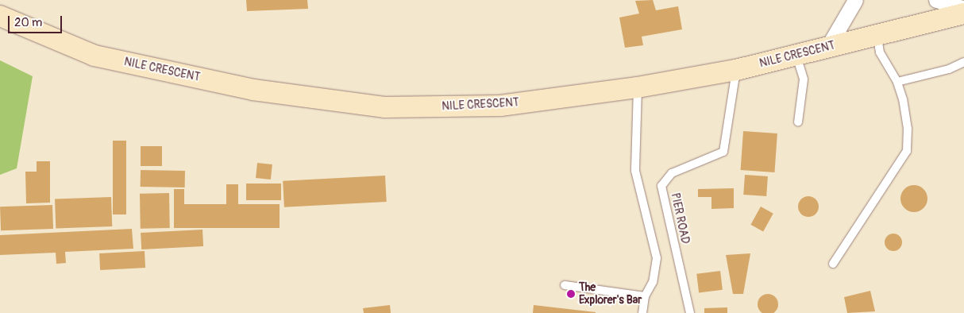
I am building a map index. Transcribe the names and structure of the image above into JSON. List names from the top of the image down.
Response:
{
  "streets": {
    "street": ["NILE CRESCENT"],
    "lane": ["PIER ROAD"]
  },
  "crossings": [
    ["NILE CRESCENT", "PIER ROAD"]
  ],
  "places": ["The Explorer's Bar"],
  "scale_bar": "20 m"
}
